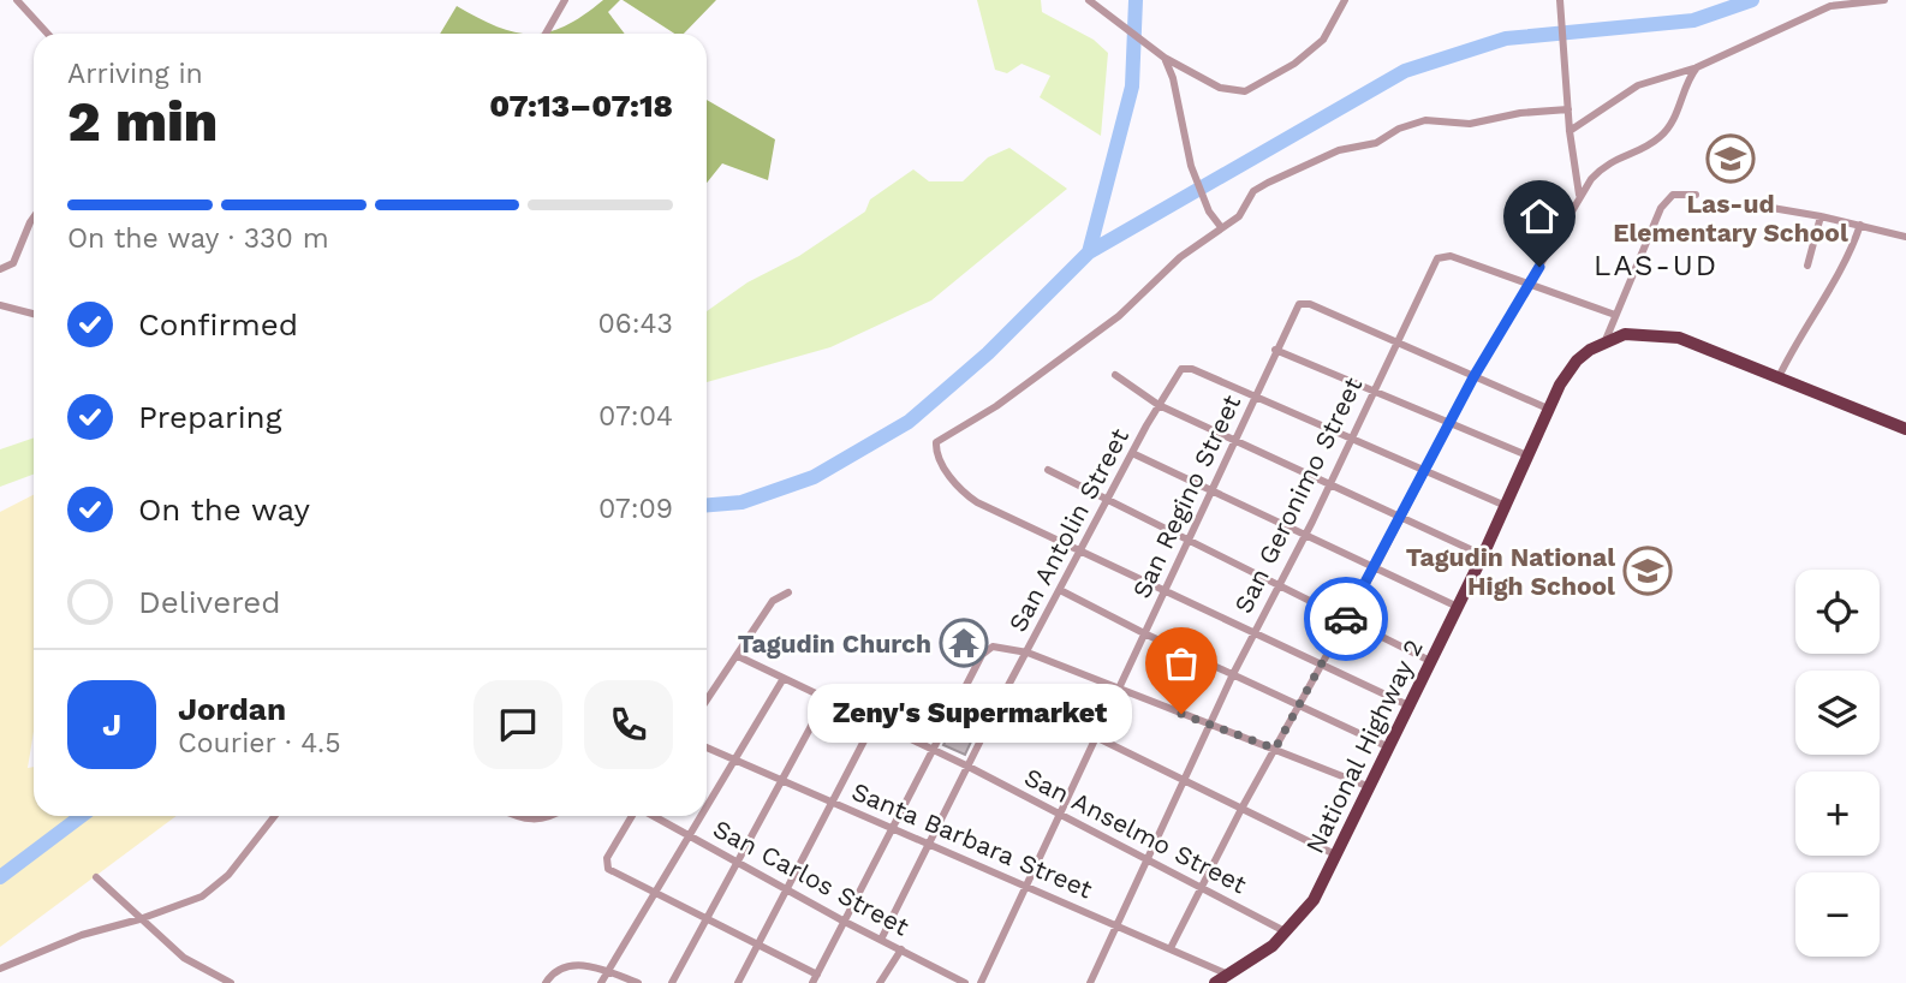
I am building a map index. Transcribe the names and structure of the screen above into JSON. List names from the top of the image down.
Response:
{
  "streets": {
    "highway": ["National Highway 2"],
    "street": [
      "San Geronimo Street",
      "San Regino Street",
      "San Antolin Street",
      "San Anselmo Street",
      "Santa Barbara Street",
      "San Carlos Street"
    ]
  },
  "crossings": [
    ["San Geronimo Street", "San Regino Street"],
    ["San Geronimo Street", "San Anselmo Street"],
    ["San Geronimo Street", "Santa Barbara Street"],
    ["San Regino Street", "San Antolin Street"],
    ["San Regino Street", "San Anselmo Street"],
    ["San Regino Street", "Santa Barbara Street"],
    ["San Antolin Street", "San Anselmo Street"],
    ["San Antolin Street", "Santa Barbara Street"],
    ["San Antolin Street", "San Carlos Street"],
    ["National Highway 2", "San Anselmo Street"],
    ["National Highway 2", "Santa Barbara Street"]
  ],
  "districts": ["LAS-UD"],
  "places": {
    "school or university": ["Las-ud Elementary School", "Tagudin National High School"],
    "temple": ["Tagudin Church"],
    "other": ["Zeny's Supermarket"]
  },
  "page": {
    "heading": ["2 min", "Arriving in", "07:13–07:18"],
    "panel": ["Jordan", "Courier · 4.5"],
    "bar": "On the way · 330 m",
    "list": [
      ["Confirmed", "06:43"],
      ["Preparing", "07:04"],
      ["On the way", "07:09"],
      "Delivered"
    ],
    "map_buttons": ["+", "−"],
    "round": "J",
    "bubble": "Zeny's Supermarket"
  }
}
